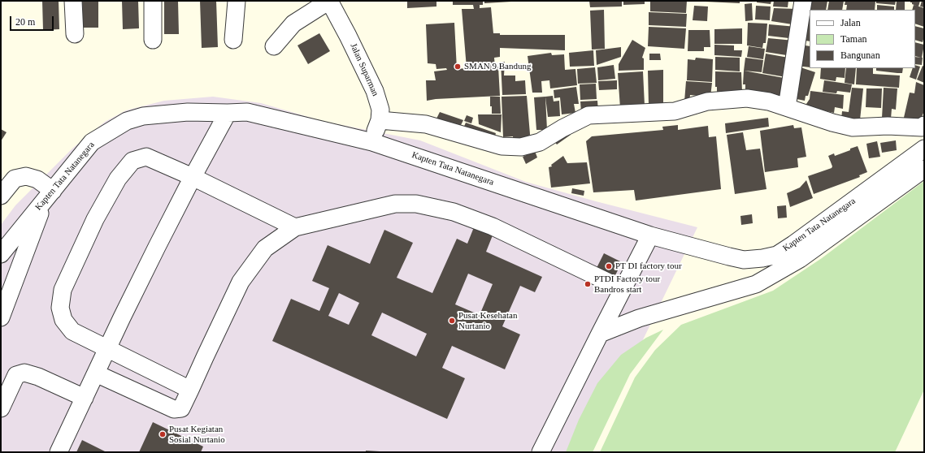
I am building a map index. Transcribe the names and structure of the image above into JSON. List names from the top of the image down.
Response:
{
  "streets": {
    "street": ["Jalan Suparman", "Kapten Tata Natanegara"]
  },
  "crossings": [
    ["Jalan Suparman", "Kapten Tata Natanegara"]
  ],
  "places": [
    "SMAN 9 Bandung",
    "PT DI factory tour",
    "PTDI Factory tour Bandros start",
    "Pusat Kesehatan Nurtanio",
    "Pusat Kegiatan Sosial Nurtanio"
  ],
  "legend": ["Jalan", "Taman", "Bangunan"],
  "scale_bar": "20 m"
}
